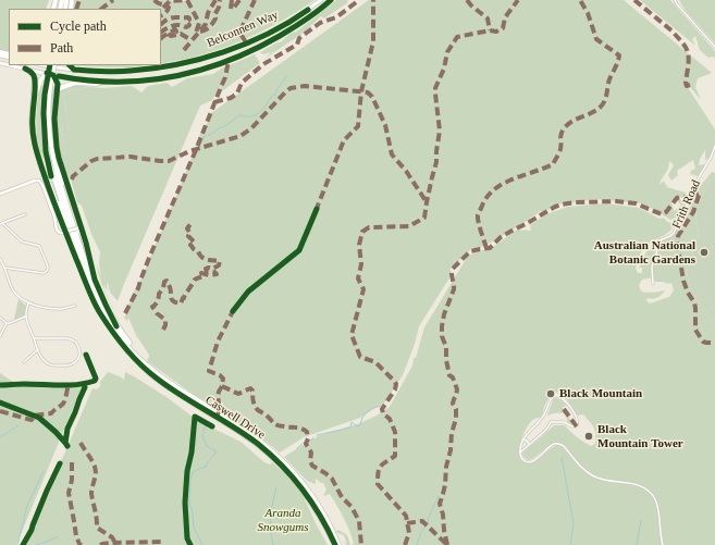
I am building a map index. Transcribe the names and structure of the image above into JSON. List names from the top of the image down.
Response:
{
  "streets": {
    "highway": ["Caswell Drive"],
    "main road": ["Belconnen Way"],
    "street": ["Frith Road"]
  },
  "parks": ["Aranda Snowgums"],
  "places": ["Australian National Botanic Gardens", "Black Mountain", "Black Mountain Tower"],
  "legend": ["Cycle path", "Path"]
}
